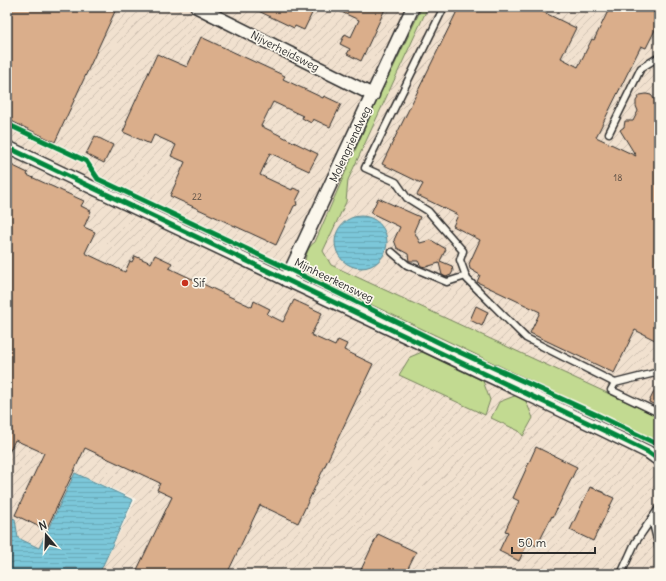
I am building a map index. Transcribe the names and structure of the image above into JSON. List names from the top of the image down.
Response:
{
  "streets": {
    "street": ["Nijverheidsweg", "Molengriendweg", "Mijnheerkensweg"]
  },
  "crossings": [
    ["Nijverheidsweg", "Molengriendweg"],
    ["Molengriendweg", "Mijnheerkensweg"]
  ],
  "places": ["Sif"],
  "house_numbers": ["18", "22"],
  "scale_bar": "50 m",
  "north": "top"
}
